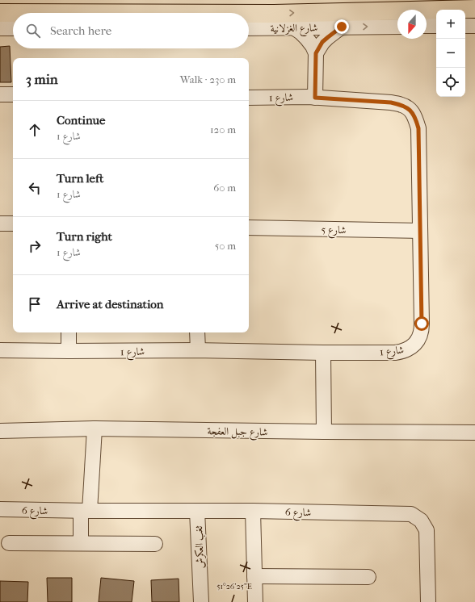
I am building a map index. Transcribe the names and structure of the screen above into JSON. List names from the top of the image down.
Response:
{
  "streets": {
    "street": [
      "شارع الغزلانية",
      "شارع 1",
      "شارع 5",
      "شارع جبل العفجة",
      "شارع 6",
      "ثغب العكرش"
    ]
  },
  "crossings": [
    ["شارع 1", "شارع 5"],
    ["شارع 6", "ثغب العكرش"]
  ],
  "one_way": ["شارع الغزلانية"],
  "north": "bottom",
  "page": {
    "map_buttons": ["+", "−"],
    "search": "Search here",
    "heading": ["3 min", "Walk · 230 m"],
    "list": [
      ["Continue", "شارع 1", "120 m"],
      ["Turn left", "شارع 1", "60 m"],
      ["Turn right", "شارع 1", "50 m"],
      "Arrive at destination"
    ]
  },
  "coordinates": ["51°26'25\"E"]
}
